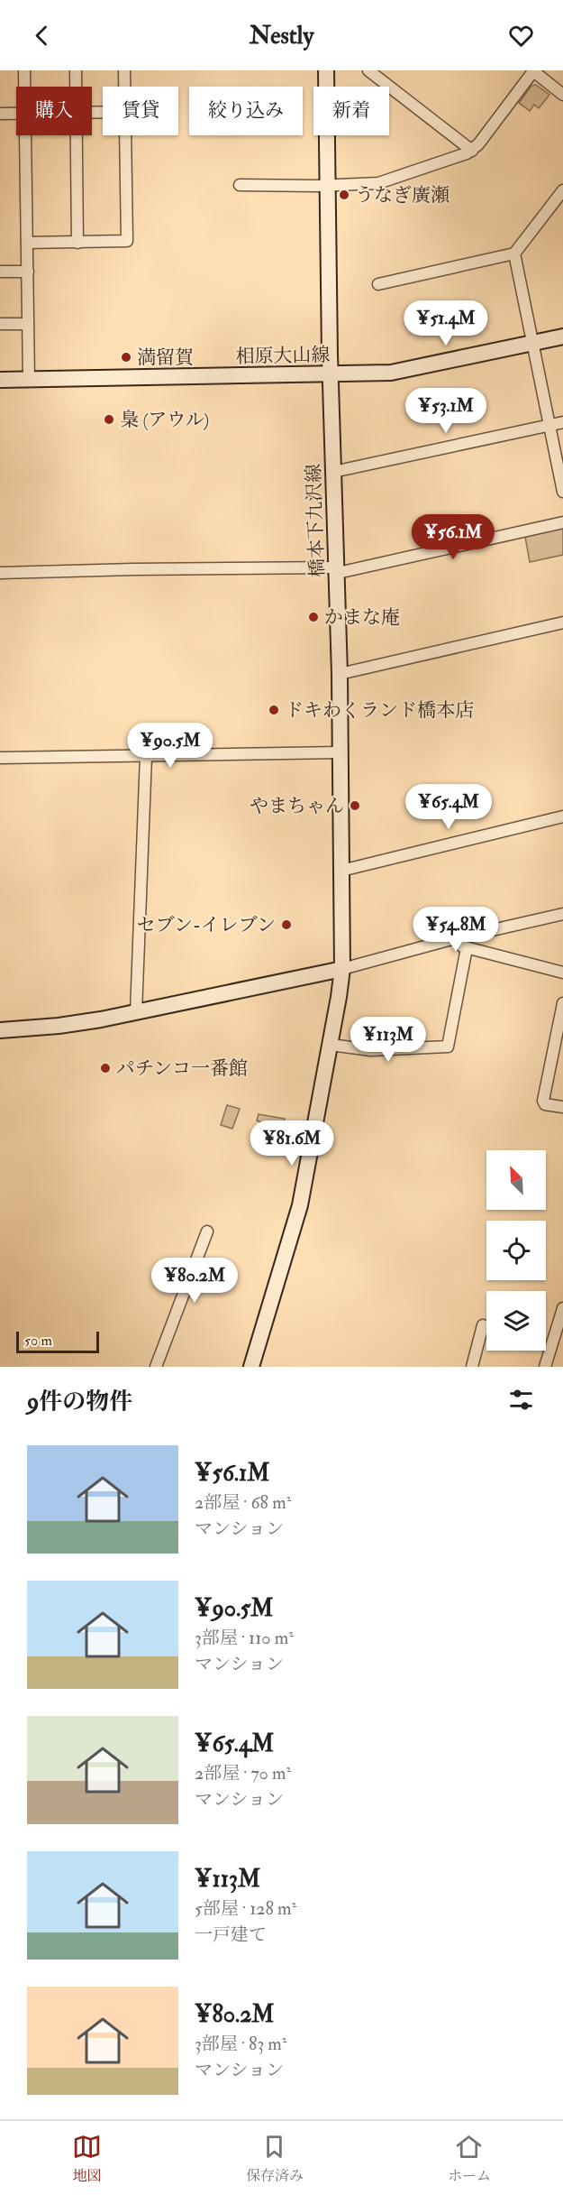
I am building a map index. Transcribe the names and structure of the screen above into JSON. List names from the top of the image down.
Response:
{
  "streets": {
    "street": ["相原大山線", "橋本下九沢線"]
  },
  "crossings": [
    ["相原大山線", "橋本下九沢線"]
  ],
  "places": [
    "うなぎ廣瀬",
    "満留賀",
    "梟 (アウル)",
    "かまな庵",
    "ドキわくランド橋本店",
    "やまちゃん",
    "セブン-イレブン",
    "パチンコ一番館"
  ],
  "scale_bar": "50 m",
  "north": "top left",
  "page": {
    "header": "Nestly",
    "chip": [
      "購入",
      "賃貸",
      "絞り込み",
      "新着"
    ],
    "price": [
      "¥51.4M",
      "¥53.1M",
      "¥56.1M",
      "¥90.5M",
      "¥65.4M",
      "¥54.8M",
      "¥113M",
      "¥81.6M",
      "¥80.2M"
    ],
    "scale": "50 m",
    "heading": "9件の物件",
    "list": [
      {
        "name": "¥56.1M",
        "note": "2部屋 · 68 m² · マンション"
      },
      {
        "name": "¥90.5M",
        "note": "3部屋 · 110 m² · マンション"
      },
      {
        "name": "¥65.4M",
        "note": "2部屋 · 70 m² · マンション"
      },
      {
        "name": "¥113M",
        "note": "5部屋 · 128 m² · 一戸建て"
      },
      {
        "name": "¥80.2M",
        "note": "3部屋 · 83 m² · マンション"
      }
    ],
    "tabs": ["地図", "保存済み", "ホーム"]
  }
}
